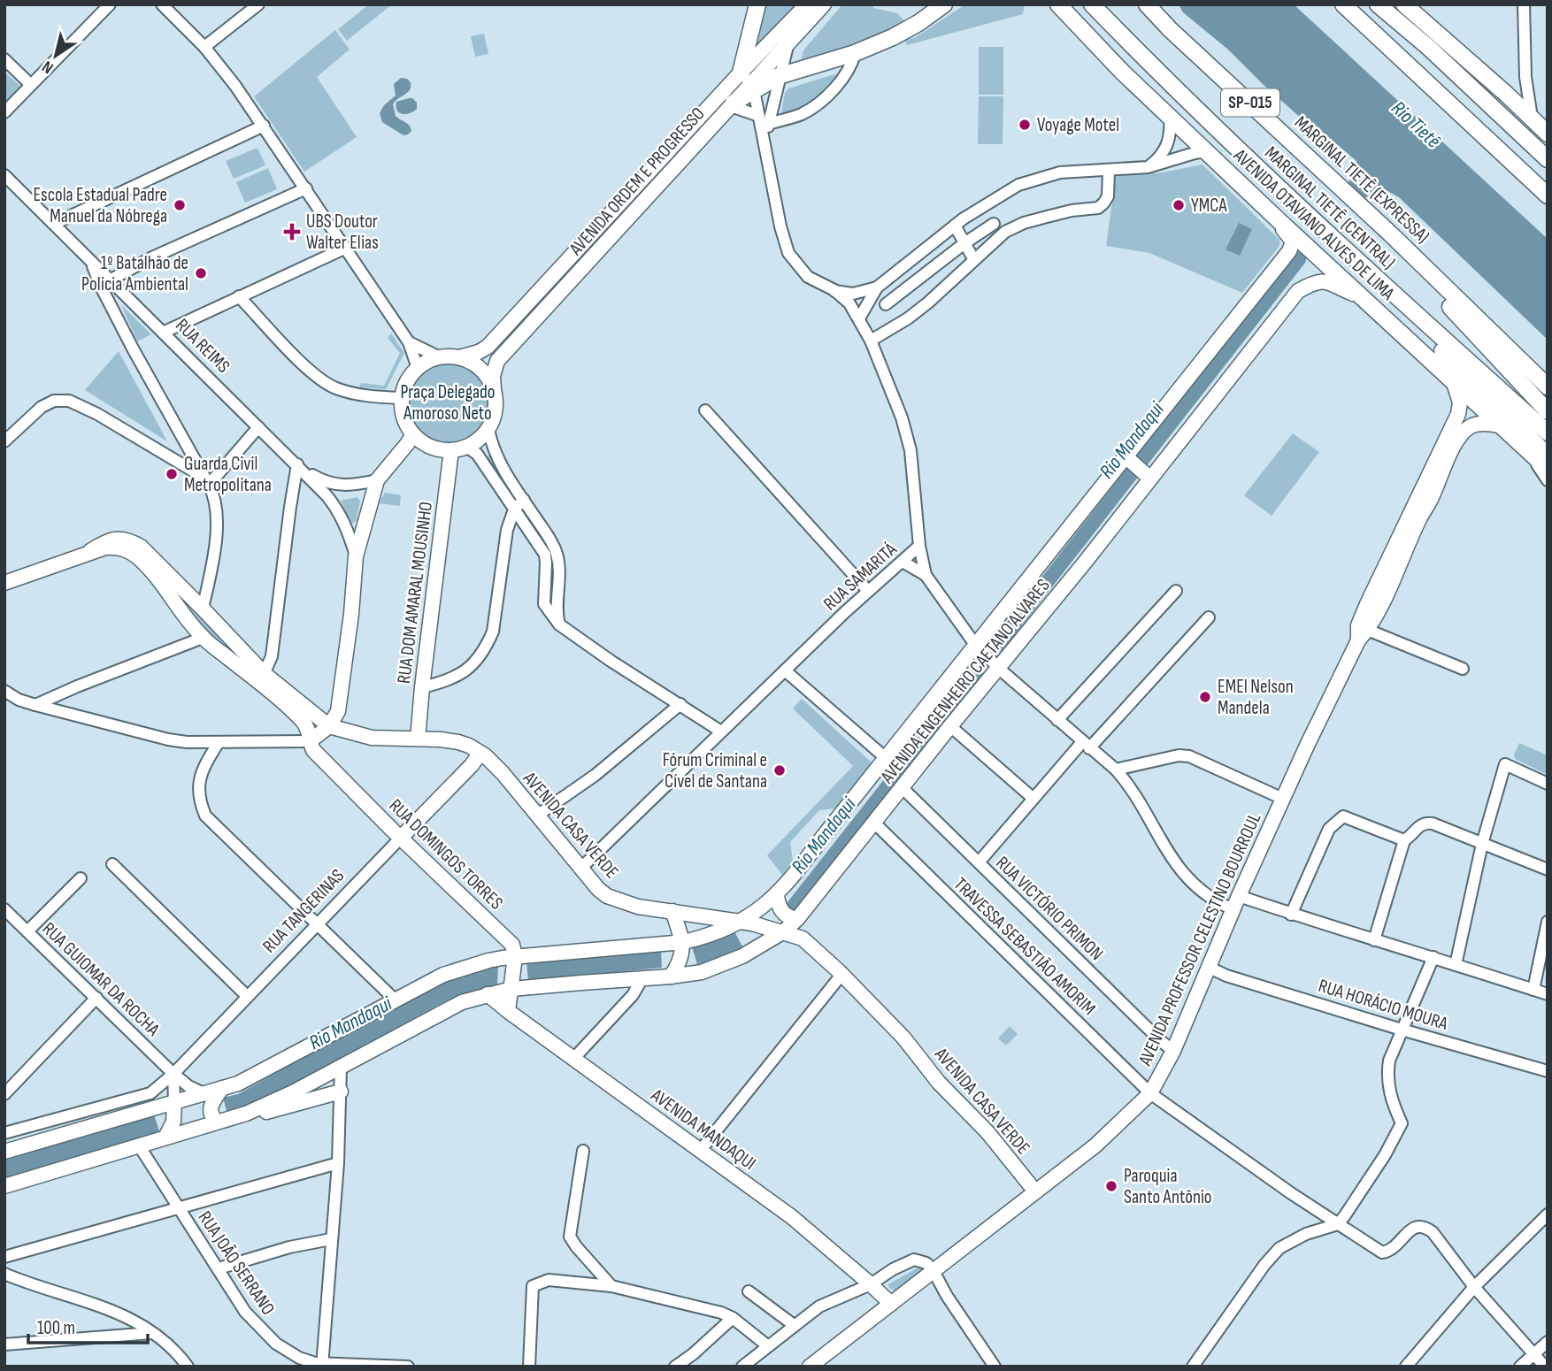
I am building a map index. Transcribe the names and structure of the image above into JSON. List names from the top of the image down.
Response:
{
  "streets": {
    "highway": [
      "SP-015",
      "MARGINAL TIETÊ (EXPRESSA)",
      "MARGINAL TIETÊ (CENTRAL)",
      "AVENIDA OTAVIANO ALVES DE LIMA"
    ],
    "main road": [
      "AVENIDA ORDEM E PROGRESSO",
      "RUA REIMS",
      "RUA DOM AMARAL MOUSINHO",
      "AVENIDA ENGENHEIRO CAETANO ALVARES",
      "AVENIDA CASA VERDE",
      "RUA DOMINGOS TORRES",
      "RUA TANGERINAS",
      "AVENIDA PROFESSOR CELESTINO BOURROUL",
      "AVENIDA MANDAQUI"
    ],
    "street": [
      "RUA SAMARITÁ",
      "RUA VICTÓRIO PRIMON",
      "TRAVESSA SEBASTIÃO AMORIM",
      "RUA GUIOMAR DA ROCHA",
      "RUA HORÁCIO MOURA",
      "RUA JOÃO SERRANO"
    ]
  },
  "crossings": [
    ["SP-015", "MARGINAL TIETÊ (EXPRESSA)"],
    ["AVENIDA ORDEM E PROGRESSO", "RUA SAMARITÁ"],
    ["AVENIDA ORDEM E PROGRESSO", "RUA DOM AMARAL MOUSINHO"],
    ["AVENIDA OTAVIANO ALVES DE LIMA", "AVENIDA ENGENHEIRO CAETANO ALVARES"],
    ["RUA REIMS", "AVENIDA CASA VERDE"],
    ["RUA REIMS", "RUA DOMINGOS TORRES"],
    ["RUA SAMARITÁ", "AVENIDA CASA VERDE"],
    ["RUA DOM AMARAL MOUSINHO", "AVENIDA CASA VERDE"],
    ["AVENIDA ENGENHEIRO CAETANO ALVARES", "AVENIDA CASA VERDE"],
    ["AVENIDA ENGENHEIRO CAETANO ALVARES", "RUA DOMINGOS TORRES"],
    ["AVENIDA ENGENHEIRO CAETANO ALVARES", "RUA VICTÓRIO PRIMON"],
    ["AVENIDA ENGENHEIRO CAETANO ALVARES", "TRAVESSA SEBASTIÃO AMORIM"],
    ["AVENIDA ENGENHEIRO CAETANO ALVARES", "RUA GUIOMAR DA ROCHA"],
    ["AVENIDA ENGENHEIRO CAETANO ALVARES", "AVENIDA MANDAQUI"],
    ["AVENIDA ENGENHEIRO CAETANO ALVARES", "RUA JOÃO SERRANO"],
    ["AVENIDA CASA VERDE", "RUA DOMINGOS TORRES"],
    ["AVENIDA CASA VERDE", "RUA TANGERINAS"],
    ["AVENIDA CASA VERDE", "AVENIDA PROFESSOR CELESTINO BOURROUL"],
    ["RUA DOMINGOS TORRES", "RUA TANGERINAS"],
    ["RUA VICTÓRIO PRIMON", "AVENIDA PROFESSOR CELESTINO BOURROUL"],
    ["RUA TANGERINAS", "RUA GUIOMAR DA ROCHA"],
    ["AVENIDA PROFESSOR CELESTINO BOURROUL", "TRAVESSA SEBASTIÃO AMORIM"],
    ["AVENIDA PROFESSOR CELESTINO BOURROUL", "RUA HORÁCIO MOURA"],
    ["AVENIDA PROFESSOR CELESTINO BOURROUL", "AVENIDA MANDAQUI"]
  ],
  "water": ["Rio Tietê", "Rio Mandaqui"],
  "parks": ["Praça Delegado Amoroso Neto"],
  "places": {
    "other": [
      "Voyage Motel",
      "Escola Estadual Padre Manuel da Nóbrega",
      "YMCA",
      "1º Batalhão de Policia Ambiental",
      "Guarda Civil Metropolitana",
      "EMEI Nelson Mandela",
      "Fórum Criminal e Cível de Santana",
      "Paroquia Santo Antônio"
    ],
    "health": ["UBS Doutor Walter Elias"]
  },
  "scale_bar": "100 m",
  "north": "bottom left"
}
